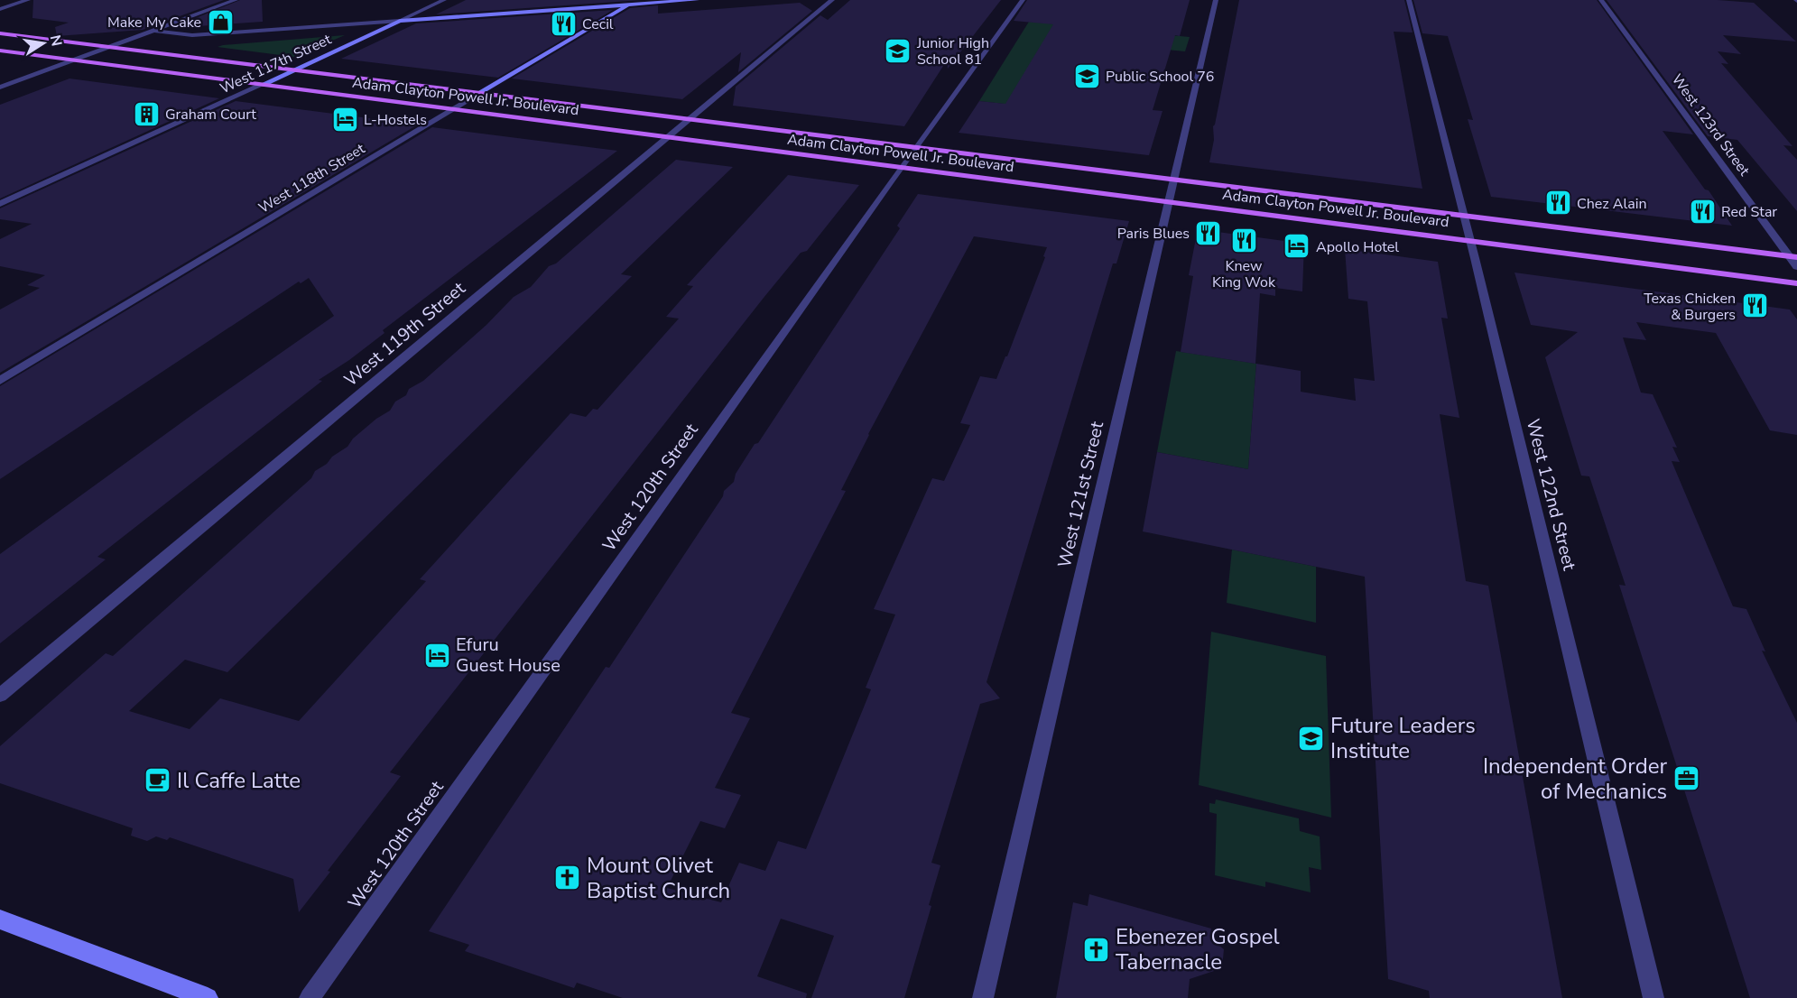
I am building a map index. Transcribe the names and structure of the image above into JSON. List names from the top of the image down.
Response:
{
  "streets": {
    "main road": ["West 117th Street", "Adam Clayton Powell Jr. Boulevard", "West 118th Street"],
    "street": [
      "West 123rd Street",
      "West 119th Street",
      "West 120th Street",
      "West 121st Street",
      "West 122nd Street"
    ]
  },
  "crossings": [
    ["West 117th Street", "Adam Clayton Powell Jr. Boulevard"],
    ["Adam Clayton Powell Jr. Boulevard", "West 123rd Street"],
    ["Adam Clayton Powell Jr. Boulevard", "West 118th Street"],
    ["Adam Clayton Powell Jr. Boulevard", "West 119th Street"],
    ["Adam Clayton Powell Jr. Boulevard", "West 120th Street"],
    ["Adam Clayton Powell Jr. Boulevard", "West 121st Street"],
    ["Adam Clayton Powell Jr. Boulevard", "West 122nd Street"]
  ],
  "places": {
    "shop": ["Make My Cake"],
    "restaurant": [
      "Cecil",
      "Chez Alain",
      "Red Star",
      "Paris Blues",
      "Knew King Wok",
      "Texas Chicken & Burgers"
    ],
    "school or university": ["Junior High School 81", "Public School 76", "Future Leaders Institute"],
    "building": ["Graham Court"],
    "hotel": ["L-Hostels", "Apollo Hotel", "Efuru Guest House"],
    "office": ["Independent Order of Mechanics"],
    "cafe": ["Il Caffe Latte"],
    "church": ["Mount Olivet Baptist Church", "Ebenezer Gospel Tabernacle"]
  },
  "north": "right"
}
